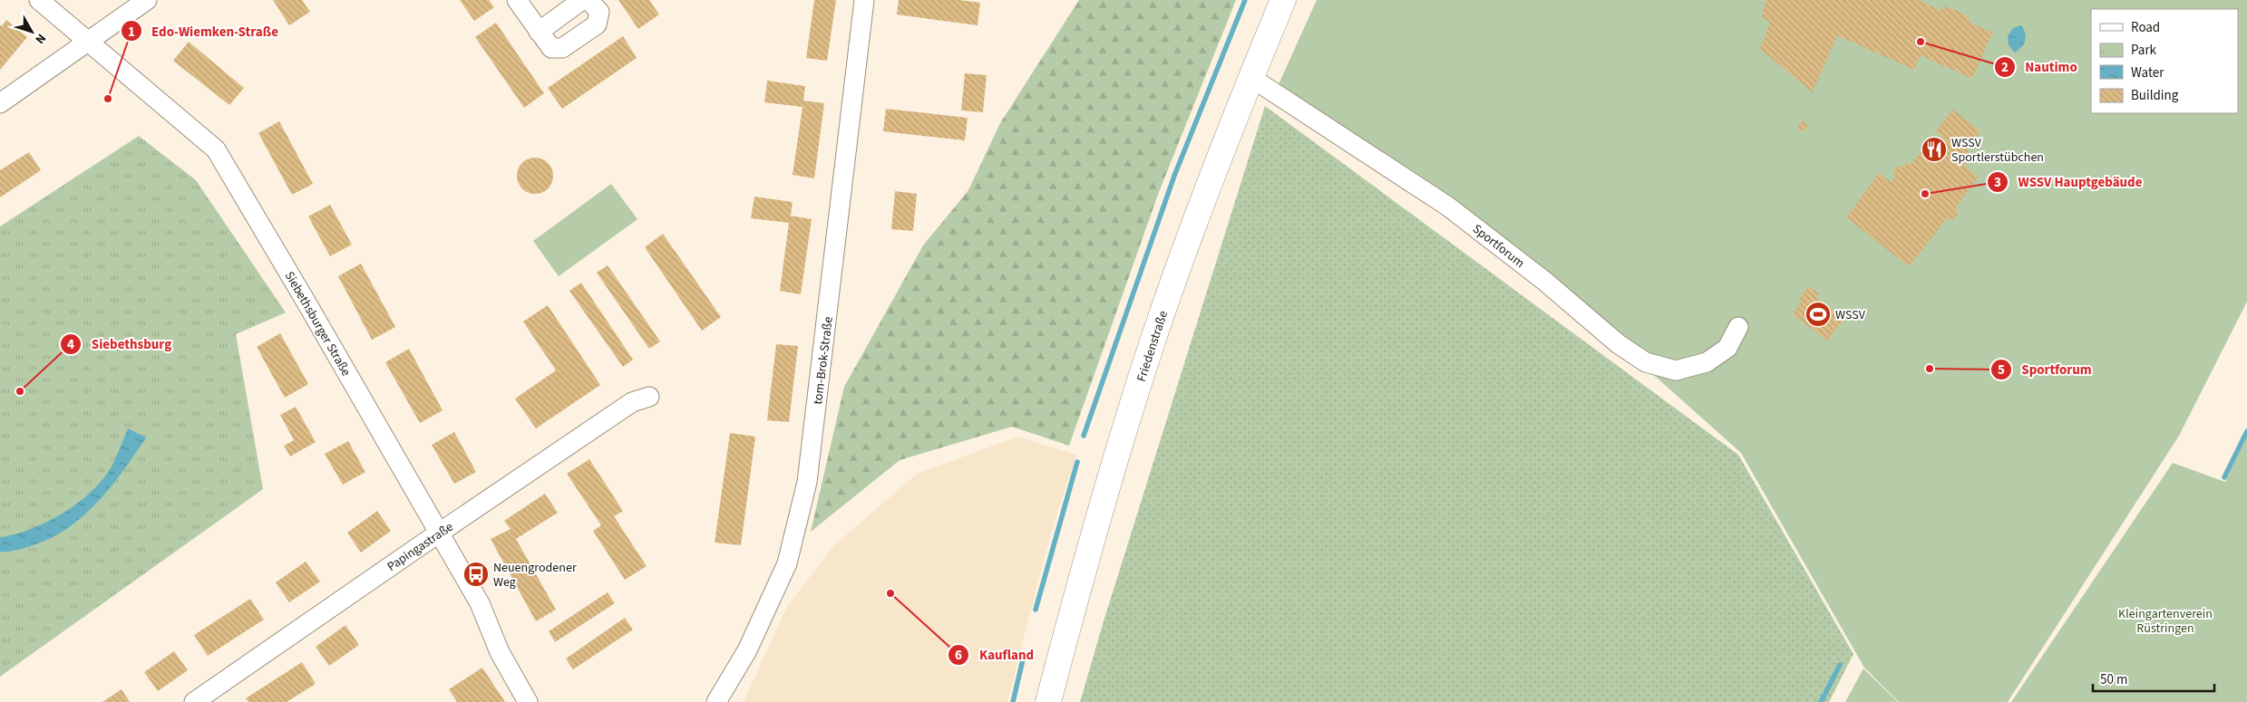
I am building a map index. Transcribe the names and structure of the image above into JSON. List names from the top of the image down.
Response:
{
  "streets": {
    "main road": ["Friedenstraße"],
    "street": [
      "Sportforum",
      "Siebethsburger Straße",
      "tom-Brok-Straße",
      "Papingastraße"
    ]
  },
  "crossings": [
    ["Sportforum", "Friedenstraße"],
    ["Siebethsburger Straße", "Papingastraße"]
  ],
  "parks": ["Kleingartenverein Rüstringen"],
  "places": {
    "other": [
      "Nautimo",
      "Edo-Wiemken-Straße",
      "WSSV Hauptgebäude",
      "Sportforum",
      "Siebethsburg",
      "Kaufland"
    ],
    "restaurant": ["WSSV Sportlerstübchen"],
    "sports": ["WSSV"],
    "bus stop": ["Neuengrodener Weg"]
  },
  "legend": [
    "Road",
    "Park",
    "Water",
    "Building"
  ],
  "scale_bar": "50 m",
  "north": "bottom right"
}
